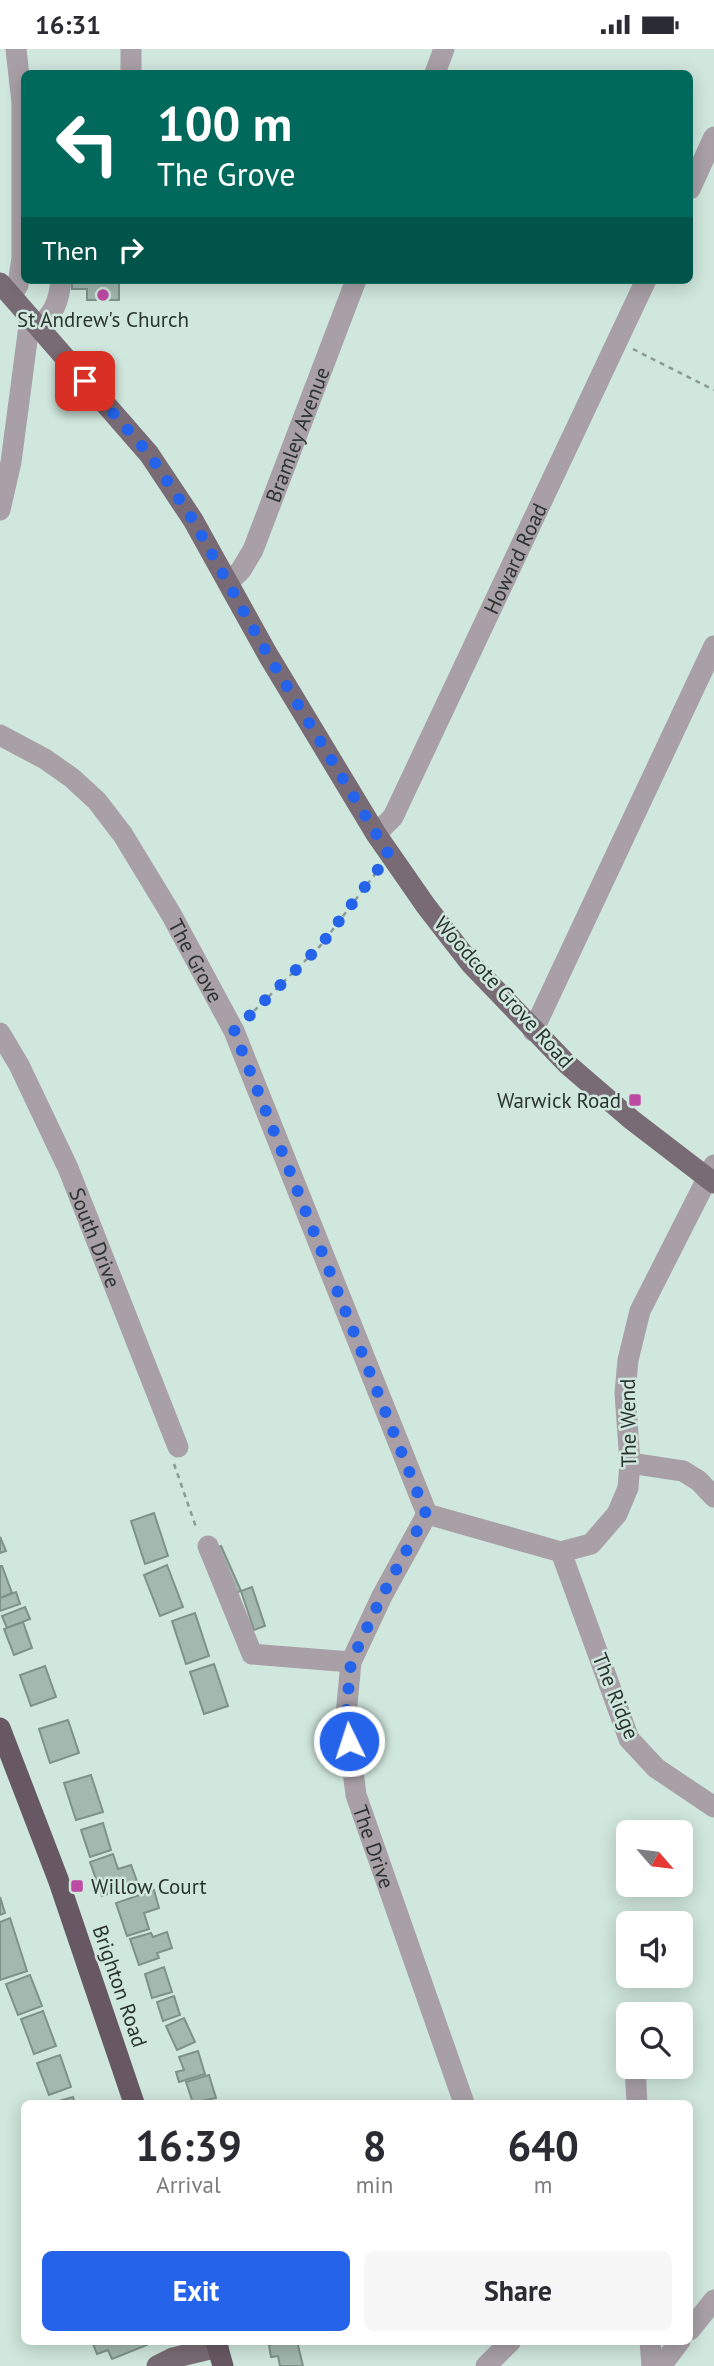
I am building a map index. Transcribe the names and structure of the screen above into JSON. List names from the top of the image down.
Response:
{
  "streets": {
    "highway": ["Brighton Road"],
    "main road": ["Woodcote Grove Road"],
    "street": [
      "Bramley Avenue",
      "Howard Road",
      "The Grove",
      "South Drive",
      "The Wend",
      "The Ridge",
      "The Drive"
    ]
  },
  "crossings": [
    ["Bramley Avenue", "Woodcote Grove Road"],
    ["Howard Road", "Woodcote Grove Road"],
    ["The Grove", "The Drive"],
    ["Woodcote Grove Road", "The Wend"],
    ["The Wend", "The Ridge"]
  ],
  "places": {
    "other": ["St Andrew's Church"],
    "transit": ["Warwick Road", "Willow Court"]
  },
  "north": "bottom right",
  "page": {
    "status": "16:31",
    "turn": ["100 m", "The Grove"],
    "then": "Then",
    "eta": [
      "16:39",
      "Arrival",
      "8",
      "min",
      "640",
      "m"
    ],
    "buttons": ["Exit", "Share"]
  }
}
